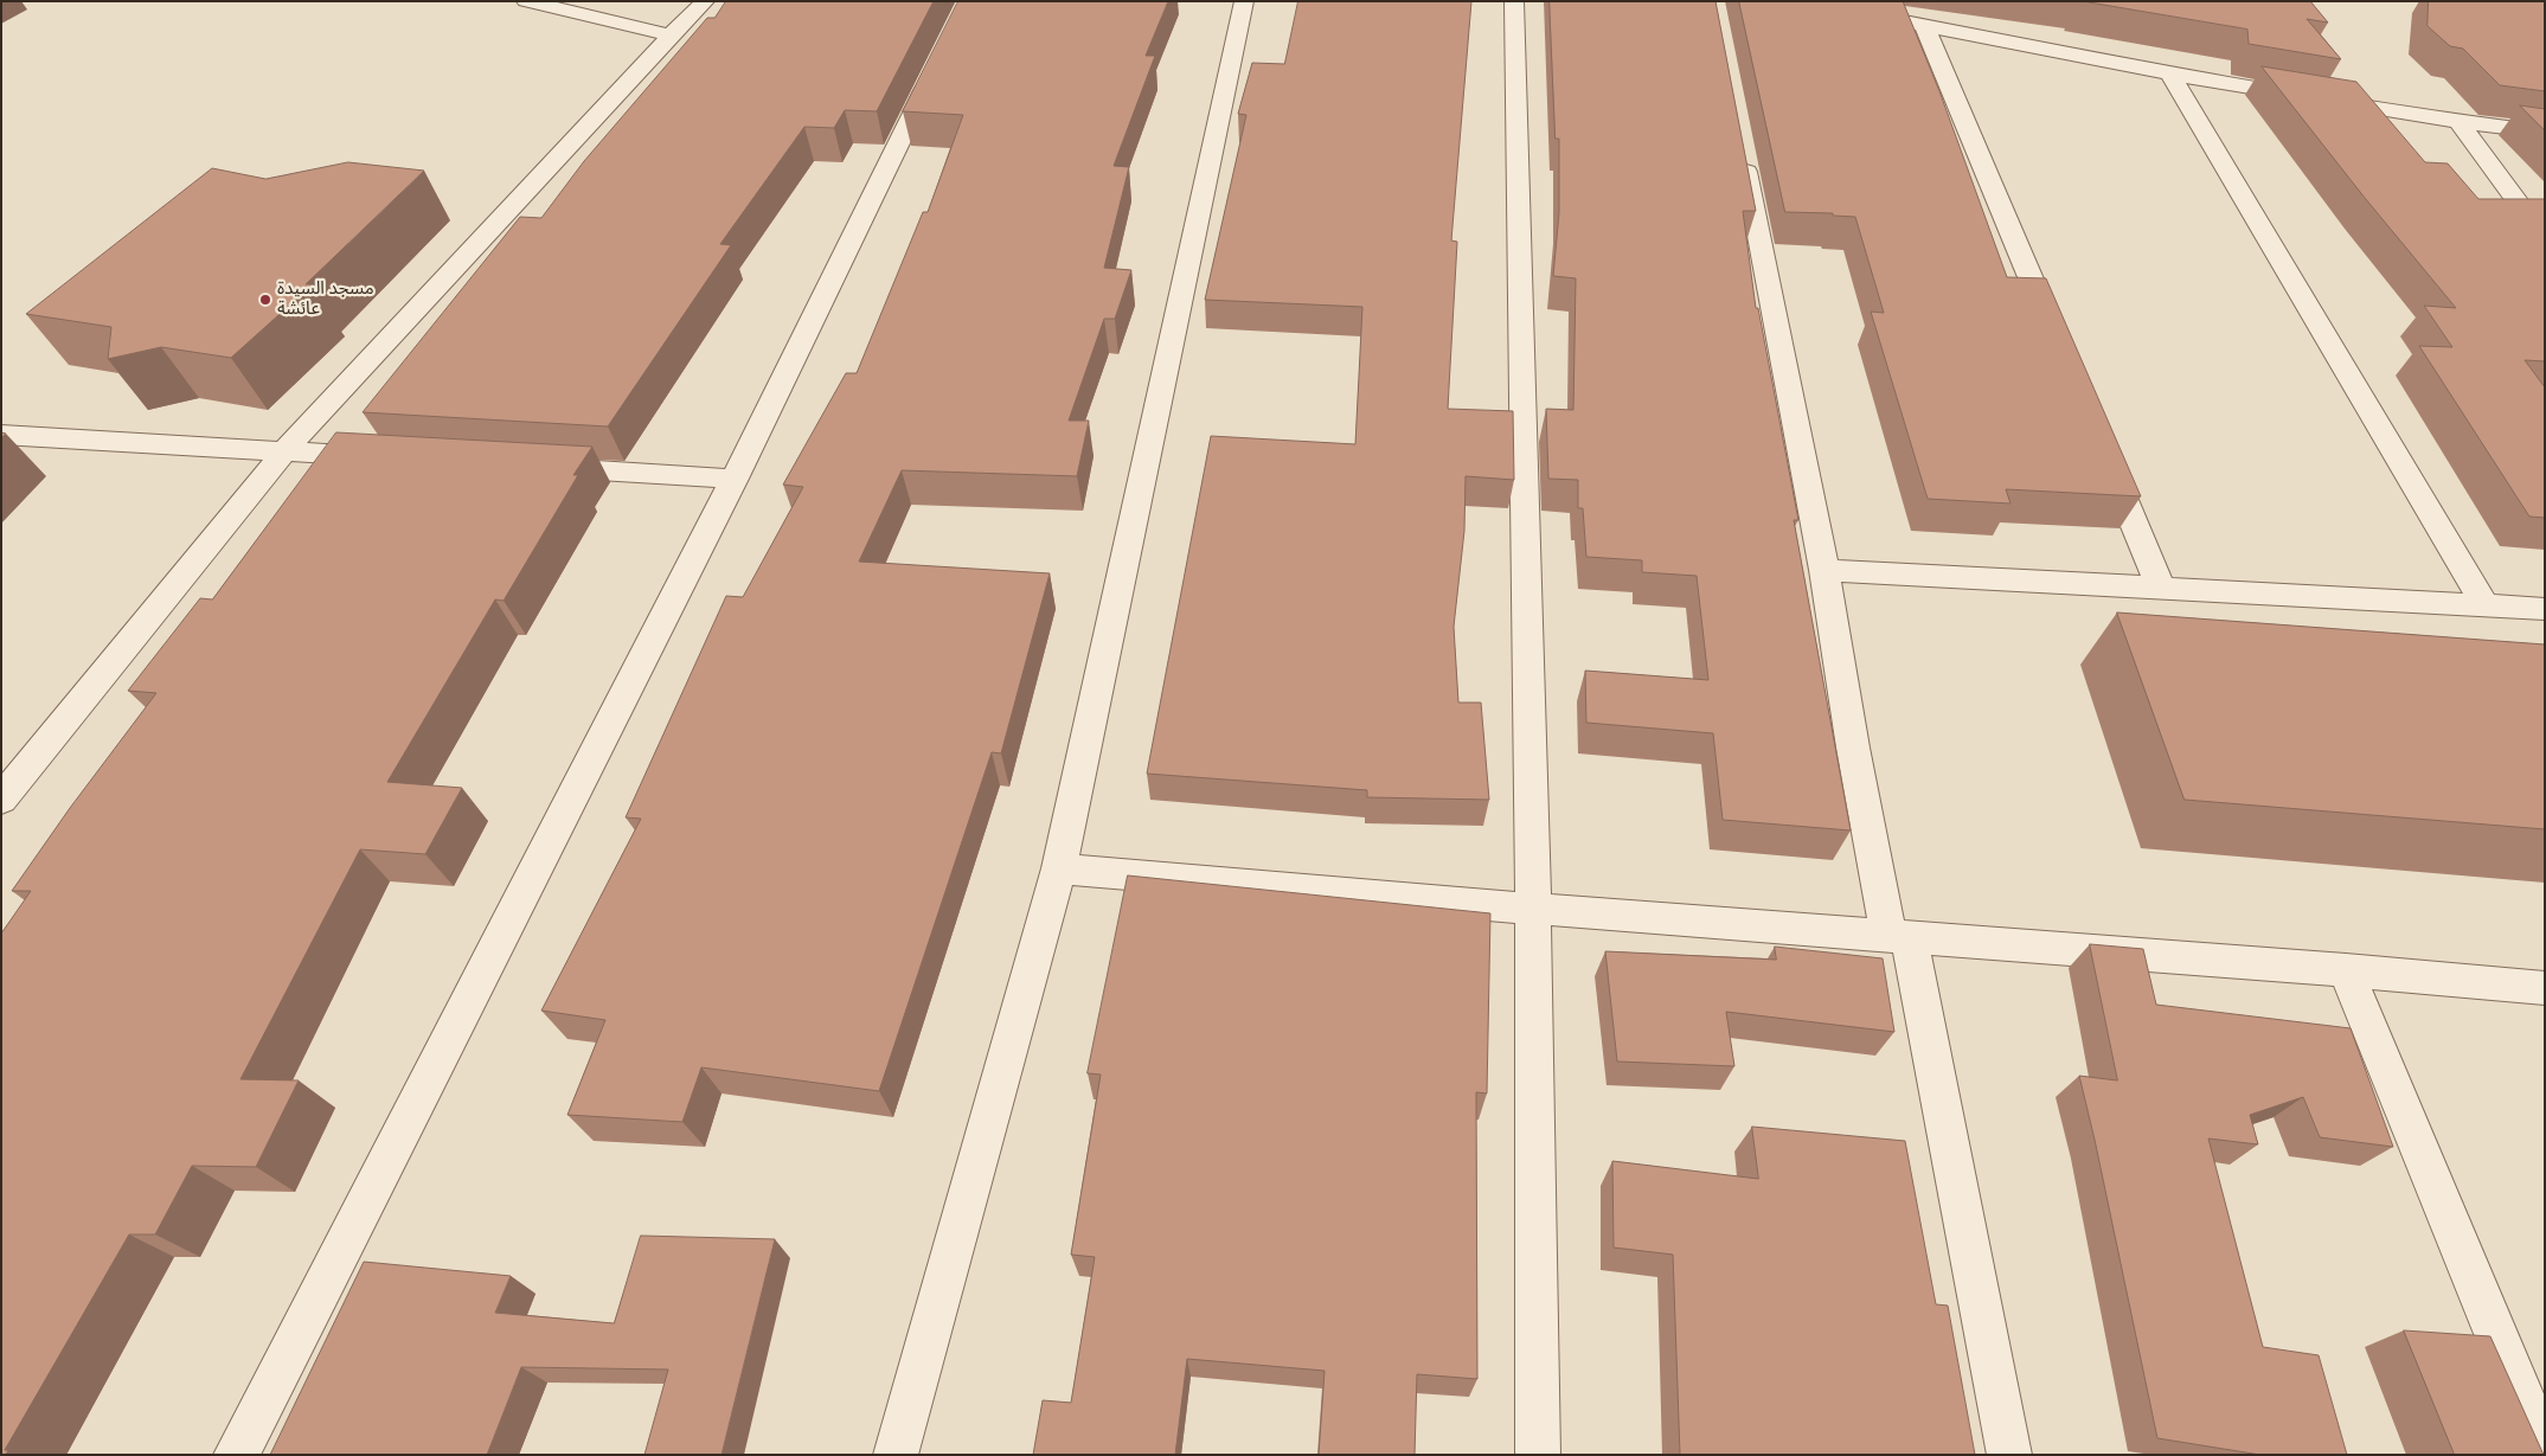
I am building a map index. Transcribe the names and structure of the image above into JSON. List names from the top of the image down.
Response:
{
  "places": ["مسجد السيدة عائشة"]
}
